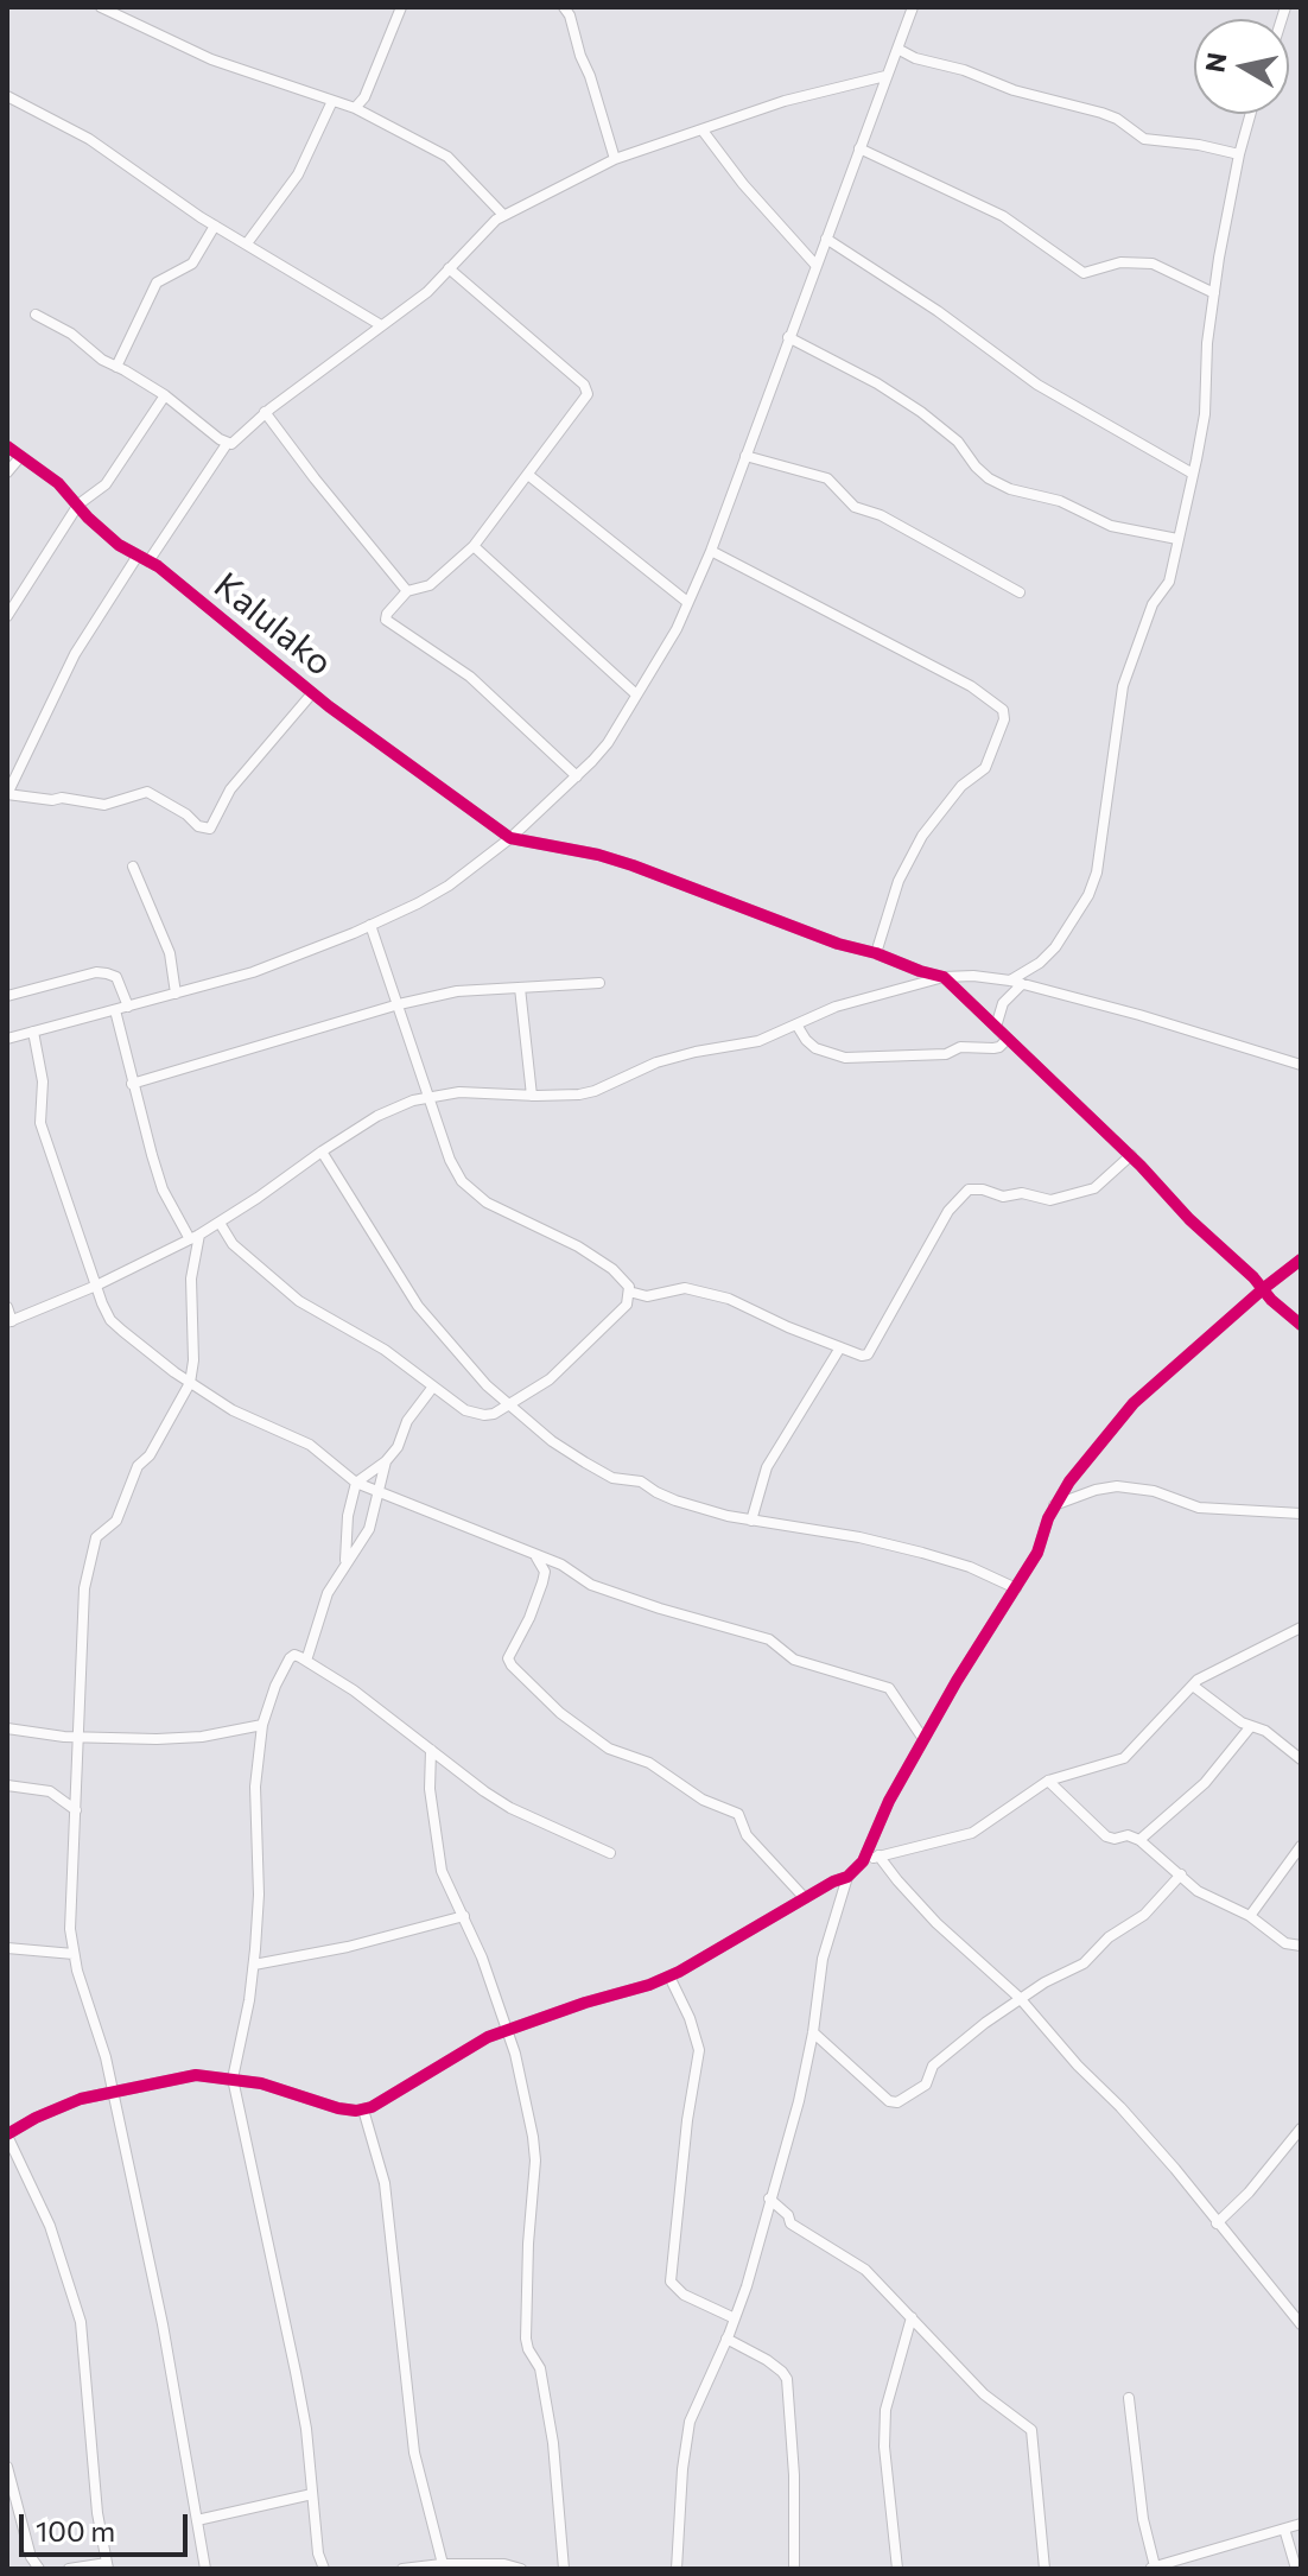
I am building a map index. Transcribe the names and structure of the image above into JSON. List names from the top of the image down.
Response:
{
  "streets": {
    "street": ["Kalulako"]
  },
  "scale_bar": "100 m",
  "north": "left"
}
